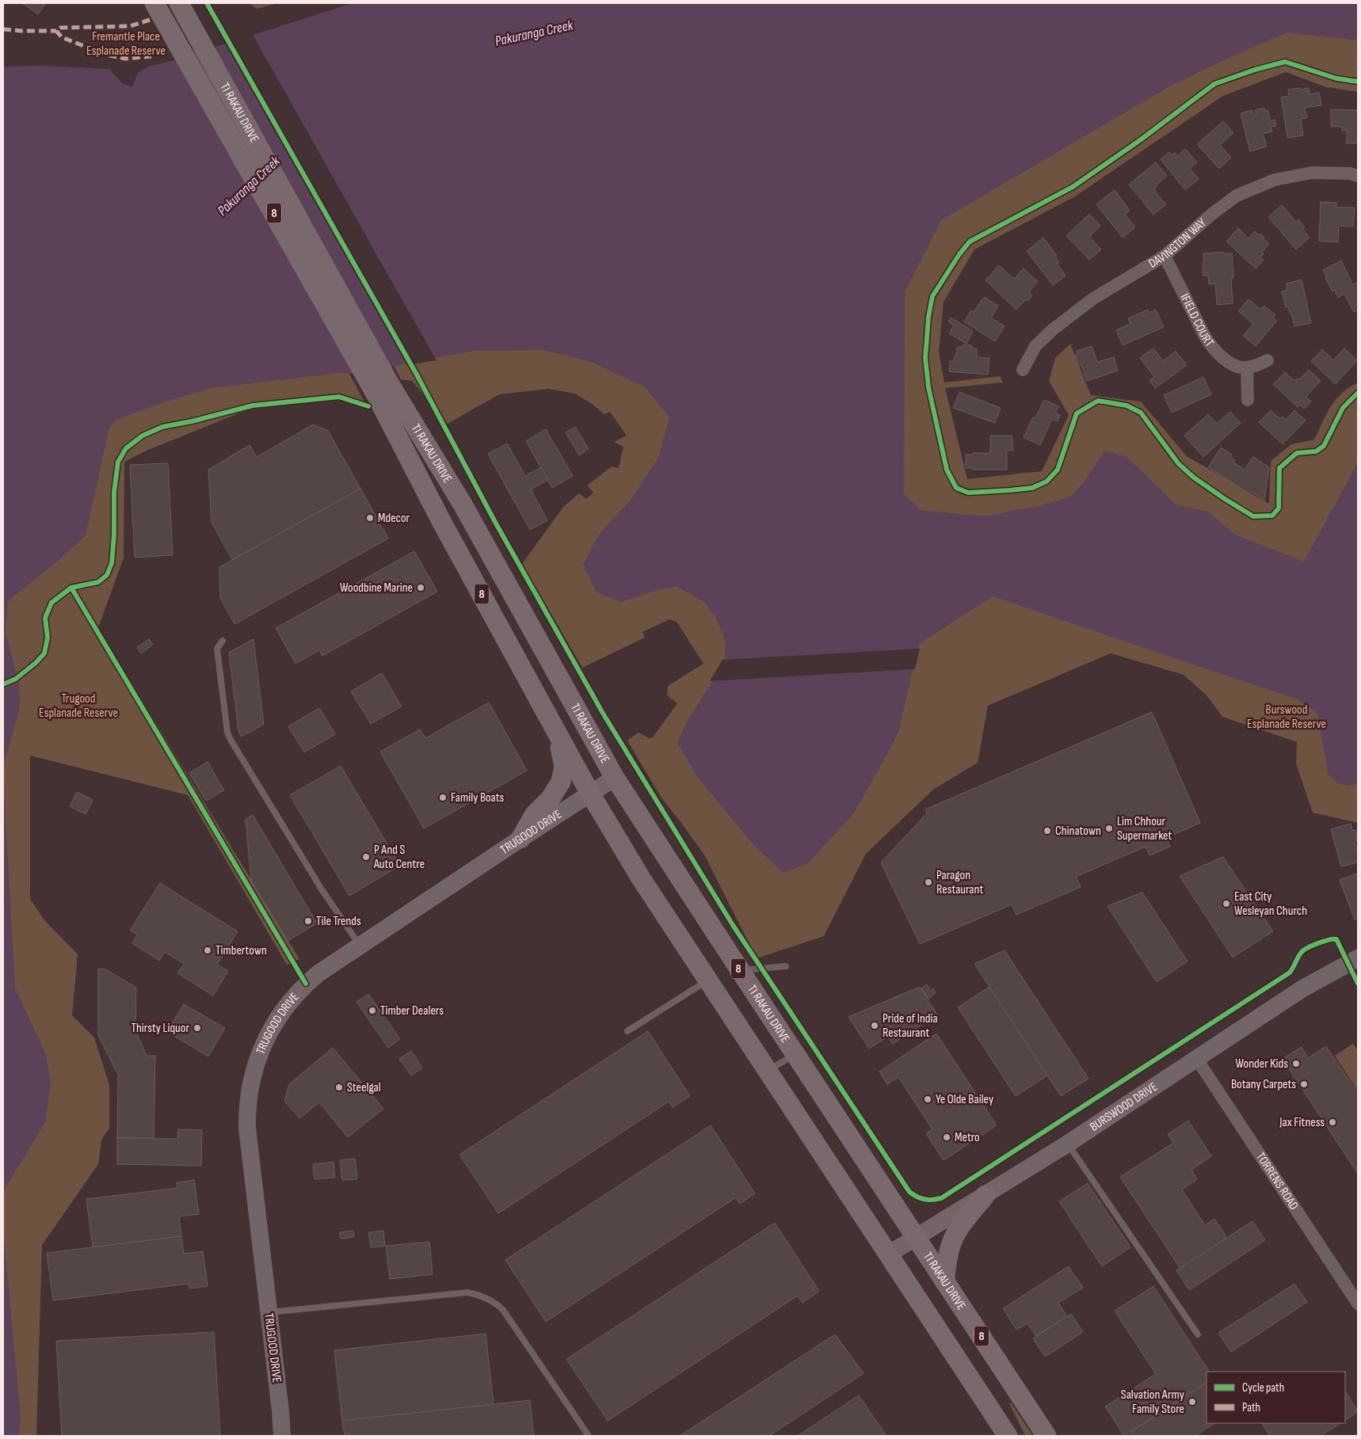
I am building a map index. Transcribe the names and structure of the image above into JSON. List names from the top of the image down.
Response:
{
  "streets": {
    "main road": [
      "TI RAKAU DRIVE",
      "8",
      "TRUGOOD DRIVE",
      "BURSWOOD DRIVE"
    ],
    "street": ["DAVINGTON WAY", "IFIELD COURT", "TORRENS ROAD"]
  },
  "crossings": [
    ["TI RAKAU DRIVE", "TRUGOOD DRIVE"],
    ["TI RAKAU DRIVE", "BURSWOOD DRIVE"],
    ["DAVINGTON WAY", "IFIELD COURT"],
    ["BURSWOOD DRIVE", "TORRENS ROAD"]
  ],
  "water": ["Pakuranga Creek"],
  "parks": ["Fremantle Place Esplanade Reserve", "Trugood Esplanade Reserve", "Burswood Esplanade Reserve"],
  "places": [
    "Mdecor",
    "Woodbine Marine",
    "Family Boats",
    "Lim Chhour Supermarket",
    "Chinatown",
    "P And S Auto Centre",
    "Paragon Restaurant",
    "East City Wesleyan Church",
    "Tile Trends",
    "Timbertown",
    "Timber Dealers",
    "Pride of India Restaurant",
    "Thirsty Liquor",
    "Wonder Kids",
    "Botany Carpets",
    "Steelgal",
    "Ye Olde Bailey",
    "Jax Fitness",
    "Metro",
    "Salvation Army Family Store"
  ],
  "legend": ["Cycle path", "Path"]
}
